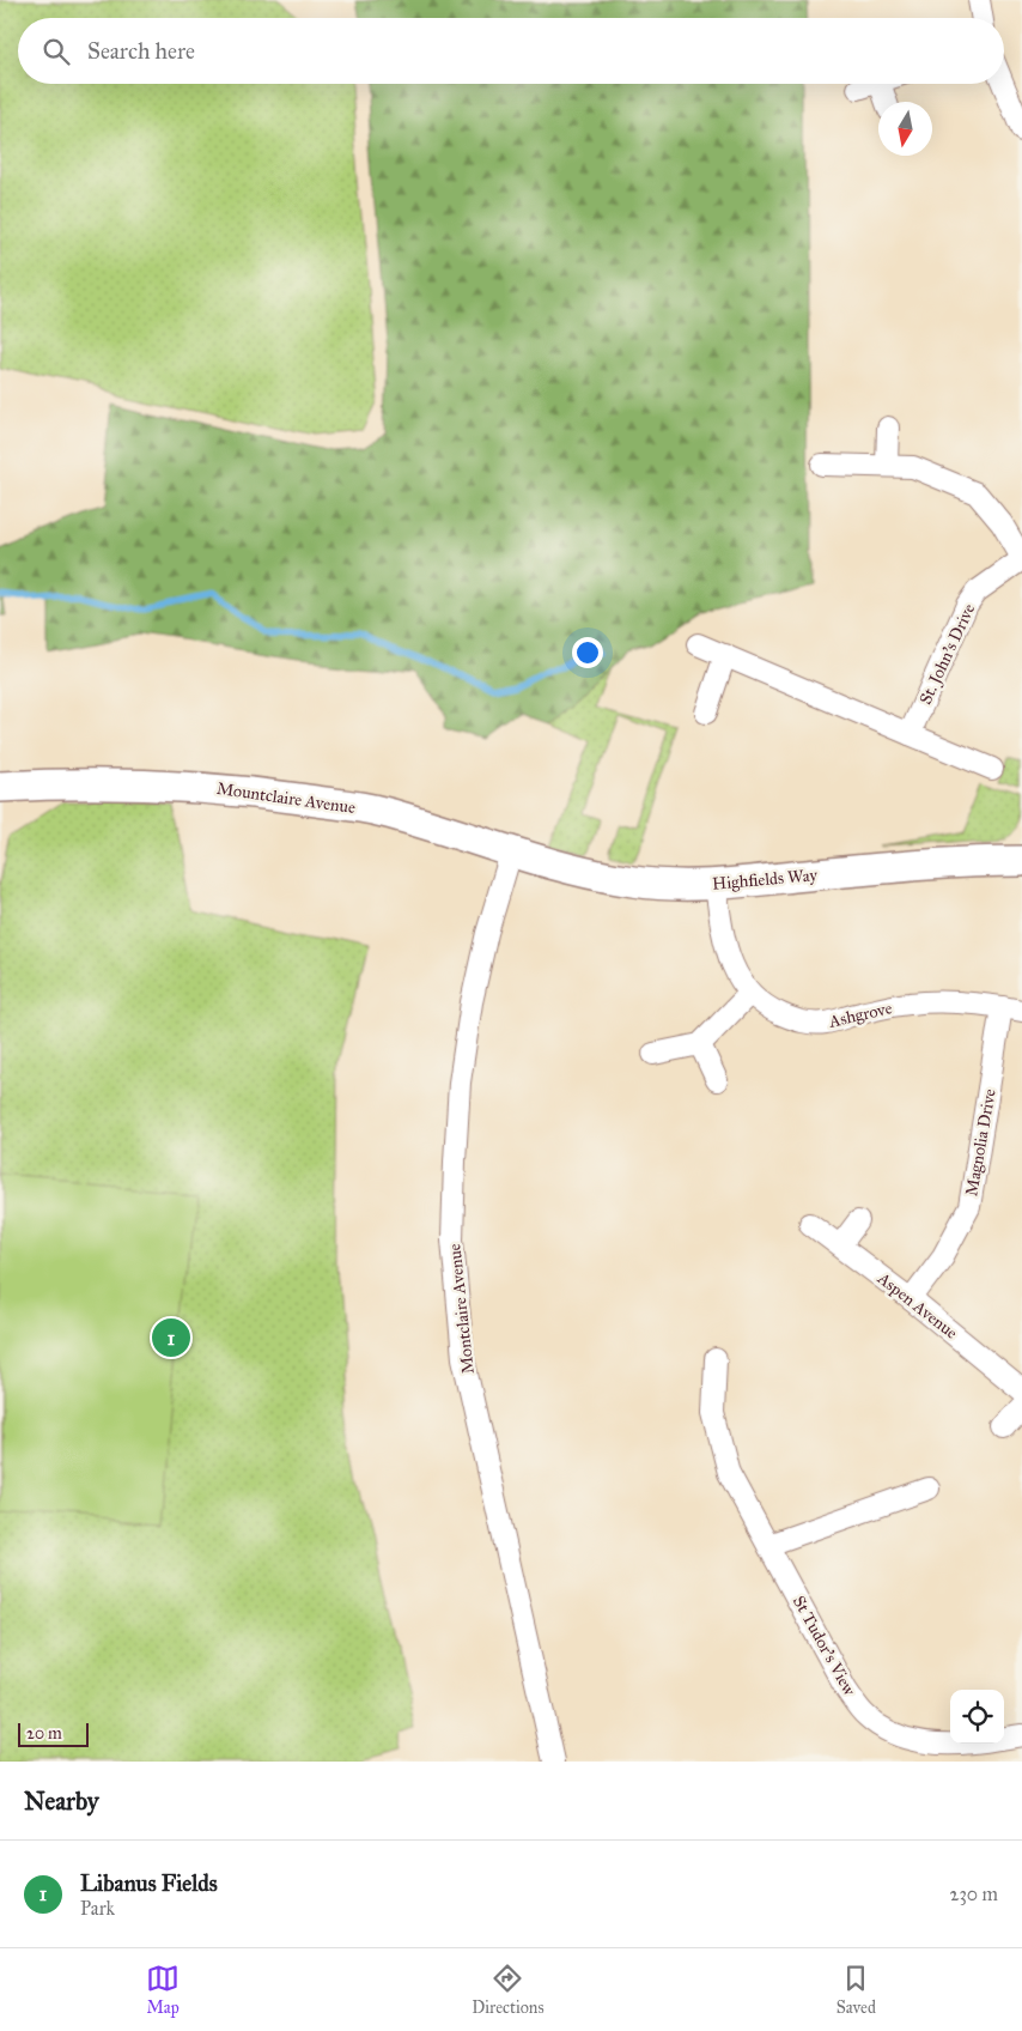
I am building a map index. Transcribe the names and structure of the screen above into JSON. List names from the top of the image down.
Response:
{
  "streets": {
    "main road": ["Mountclaire Avenue", "Highfields Way"],
    "street": [
      "St. John's Drive",
      "Ashgrove",
      "Magnolia Drive",
      "Aspen Avenue",
      "Montclaire Avenue",
      "St Tudor's View"
    ]
  },
  "crossings": [
    ["Mountclaire Avenue", "Highfields Way"],
    ["Mountclaire Avenue", "Montclaire Avenue"],
    ["Highfields Way", "Ashgrove"],
    ["Highfields Way", "Montclaire Avenue"],
    ["Ashgrove", "Magnolia Drive"],
    ["Magnolia Drive", "Aspen Avenue"]
  ],
  "scale_bar": "20 m",
  "north": "bottom",
  "page": {
    "search": "Search here",
    "pins": "1",
    "scale": "20 m",
    "heading": "Nearby",
    "list": [
      {
        "mark": "1",
        "name": "Libanus Fields",
        "note": "Park",
        "value": "230 m"
      }
    ],
    "nav": ["Map", "Directions", "Saved"]
  }
}
